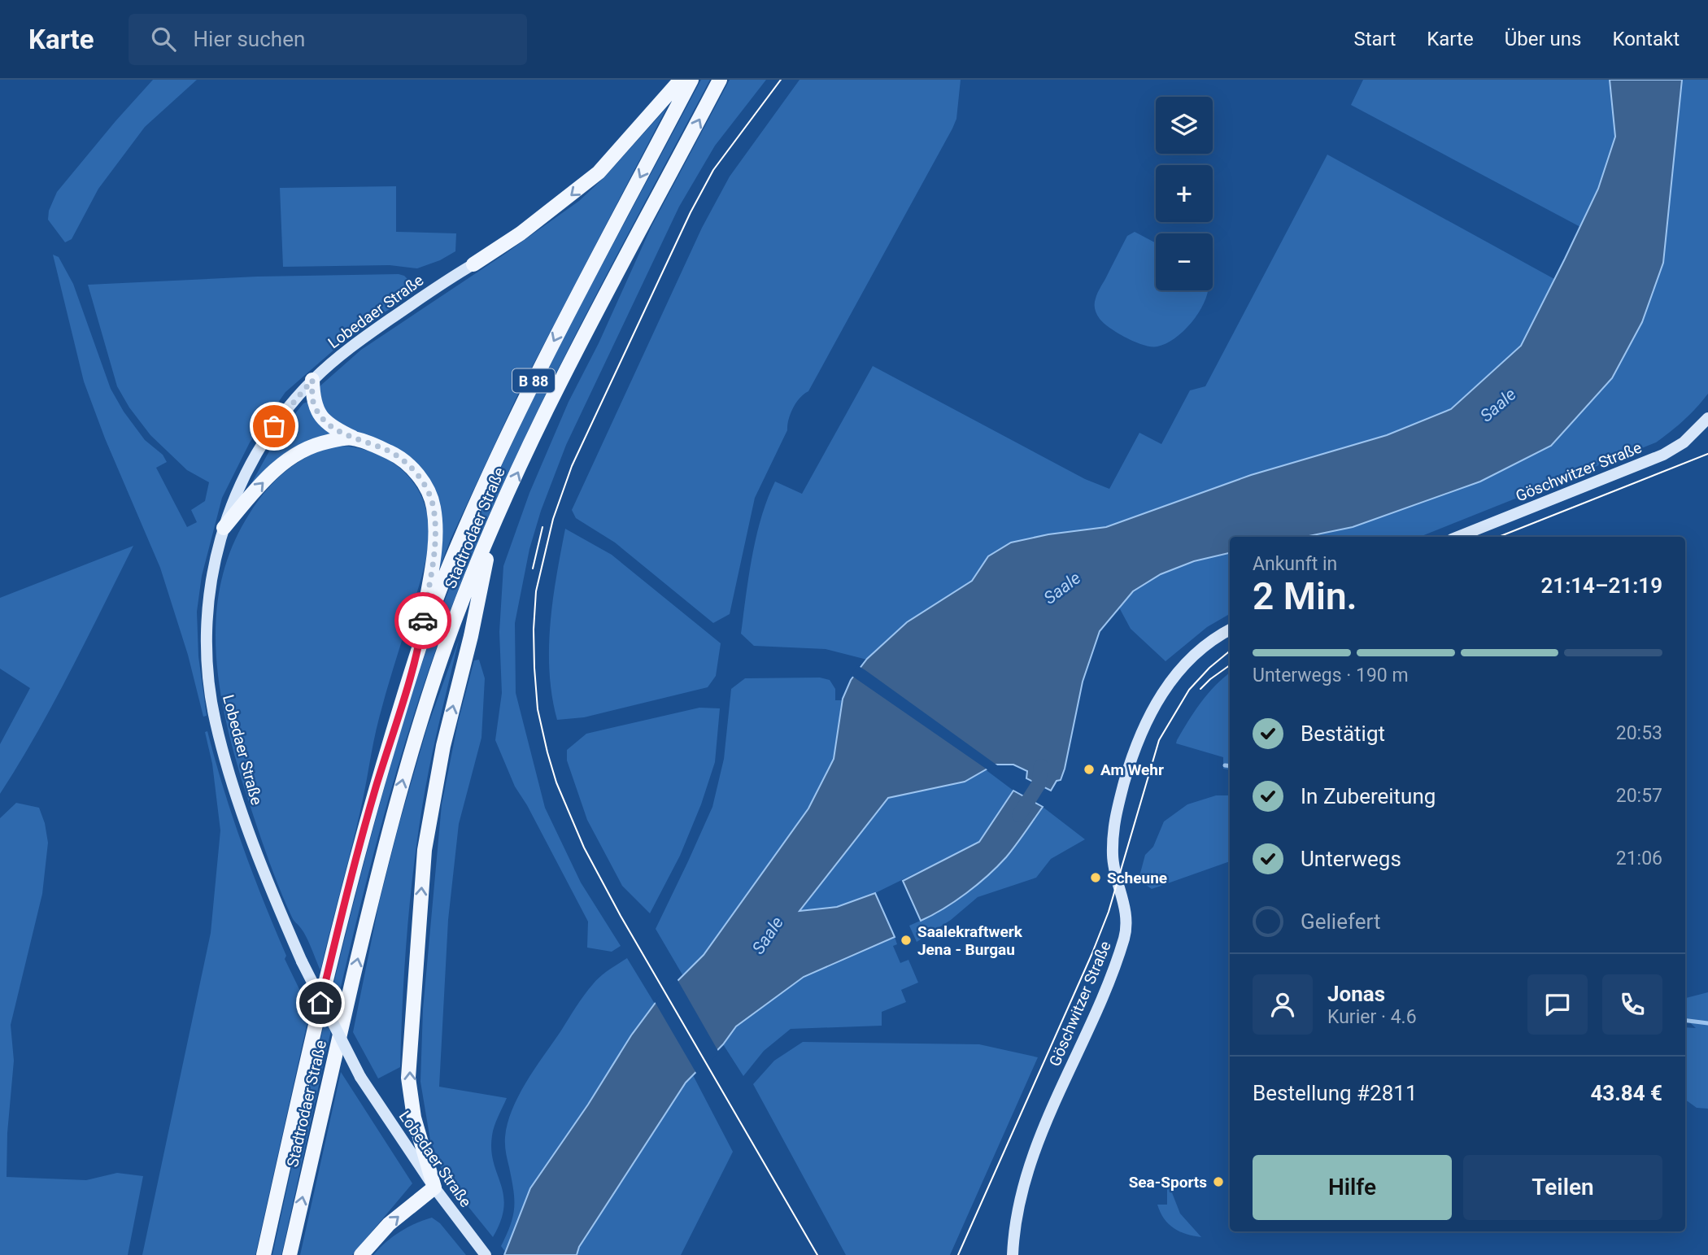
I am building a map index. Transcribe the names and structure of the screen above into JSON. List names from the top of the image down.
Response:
{
  "streets": {
    "main road": [
      "Lobedaer Straße",
      "B 88",
      "Göschwitzer Straße",
      "Stadtrodaer Straße"
    ]
  },
  "water": ["Saale"],
  "places": [
    "Am Wehr",
    "Scheune",
    "Saalekraftwerk Jena - Burgau",
    "Sea-Sports"
  ],
  "page": {
    "header": "Karte",
    "search": "Hier suchen",
    "nav": [
      "Start",
      "Karte",
      "Über uns",
      "Kontakt"
    ],
    "map_buttons": ["+", "−"],
    "heading": ["2 Min.", "Ankunft in", "21:14–21:19"],
    "panel": [
      "Jonas",
      "Kurier · 4.6",
      "Bestellung #2811",
      "43.84 €"
    ],
    "bar": "Unterwegs · 190 m",
    "list": [
      ["Bestätigt", "20:53"],
      ["In Zubereitung", "20:57"],
      ["Unterwegs", "21:06"],
      "Geliefert"
    ],
    "buttons": ["Hilfe", "Teilen"]
  }
}
